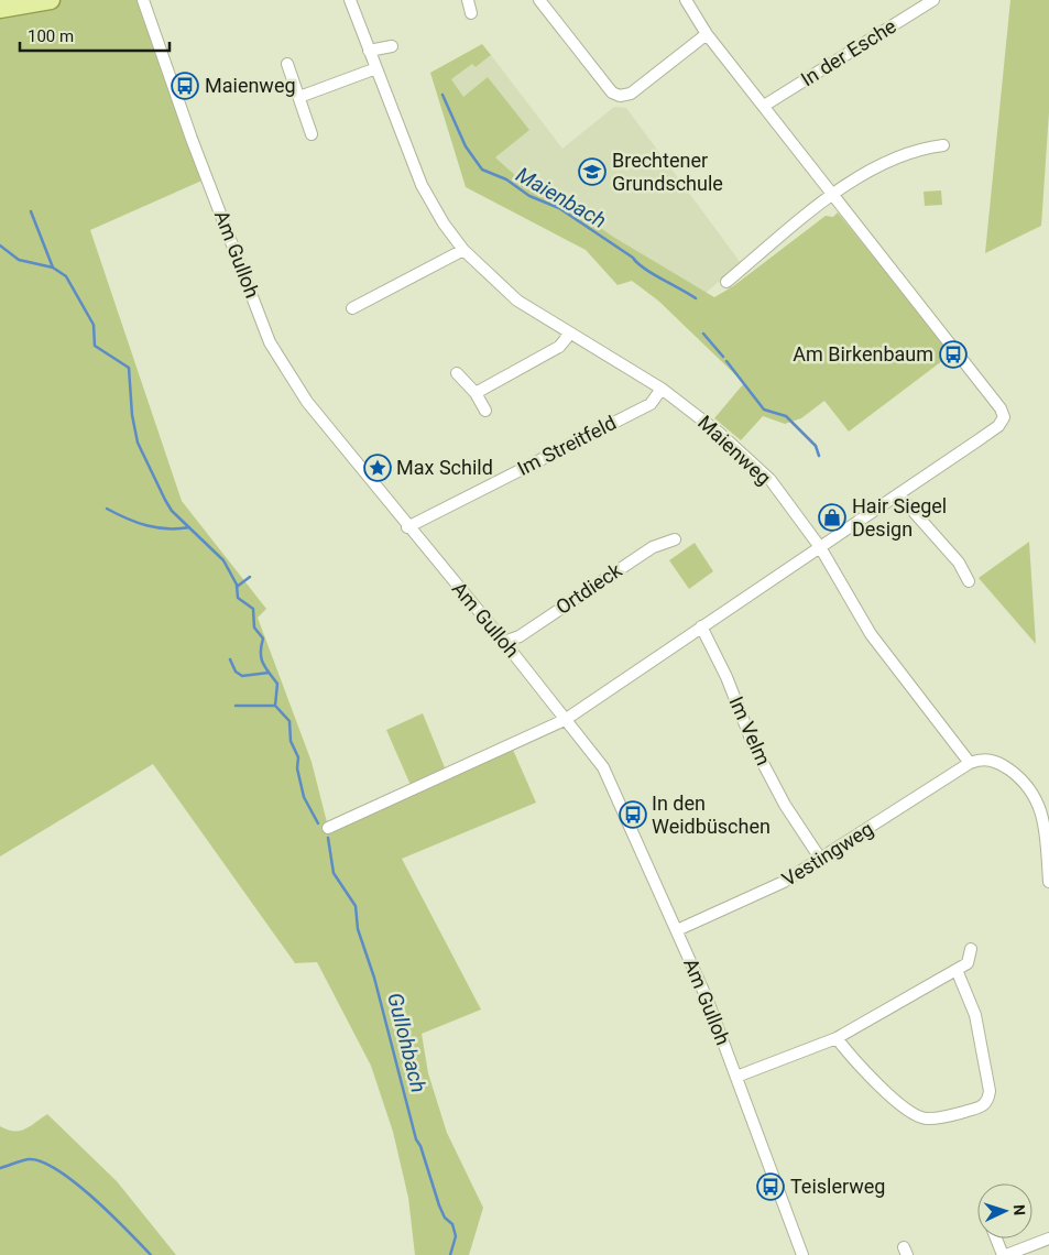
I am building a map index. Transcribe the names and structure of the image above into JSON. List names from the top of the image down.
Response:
{
  "streets": {
    "street": [
      "In der Esche",
      "Am Gulloh",
      "Im Streitfeld",
      "Maienweg",
      "Ortdieck",
      "Im Velm",
      "Vestingweg"
    ]
  },
  "crossings": [
    ["Am Gulloh", "Im Streitfeld"],
    ["Am Gulloh", "Ortdieck"],
    ["Am Gulloh", "Vestingweg"],
    ["Im Streitfeld", "Maienweg"],
    ["Maienweg", "Vestingweg"],
    ["Im Velm", "Vestingweg"]
  ],
  "water": ["Maienbach", "Gullohbach"],
  "places": {
    "bus stop": [
      "Maienweg",
      "Am Birkenbaum",
      "In den Weidbüschen",
      "Teislerweg"
    ],
    "school or university": ["Brechtener Grundschule"],
    "place": ["Max Schild"],
    "shop": ["Hair Siegel Design"]
  },
  "scale_bar": "100 m",
  "north": "right"
}
